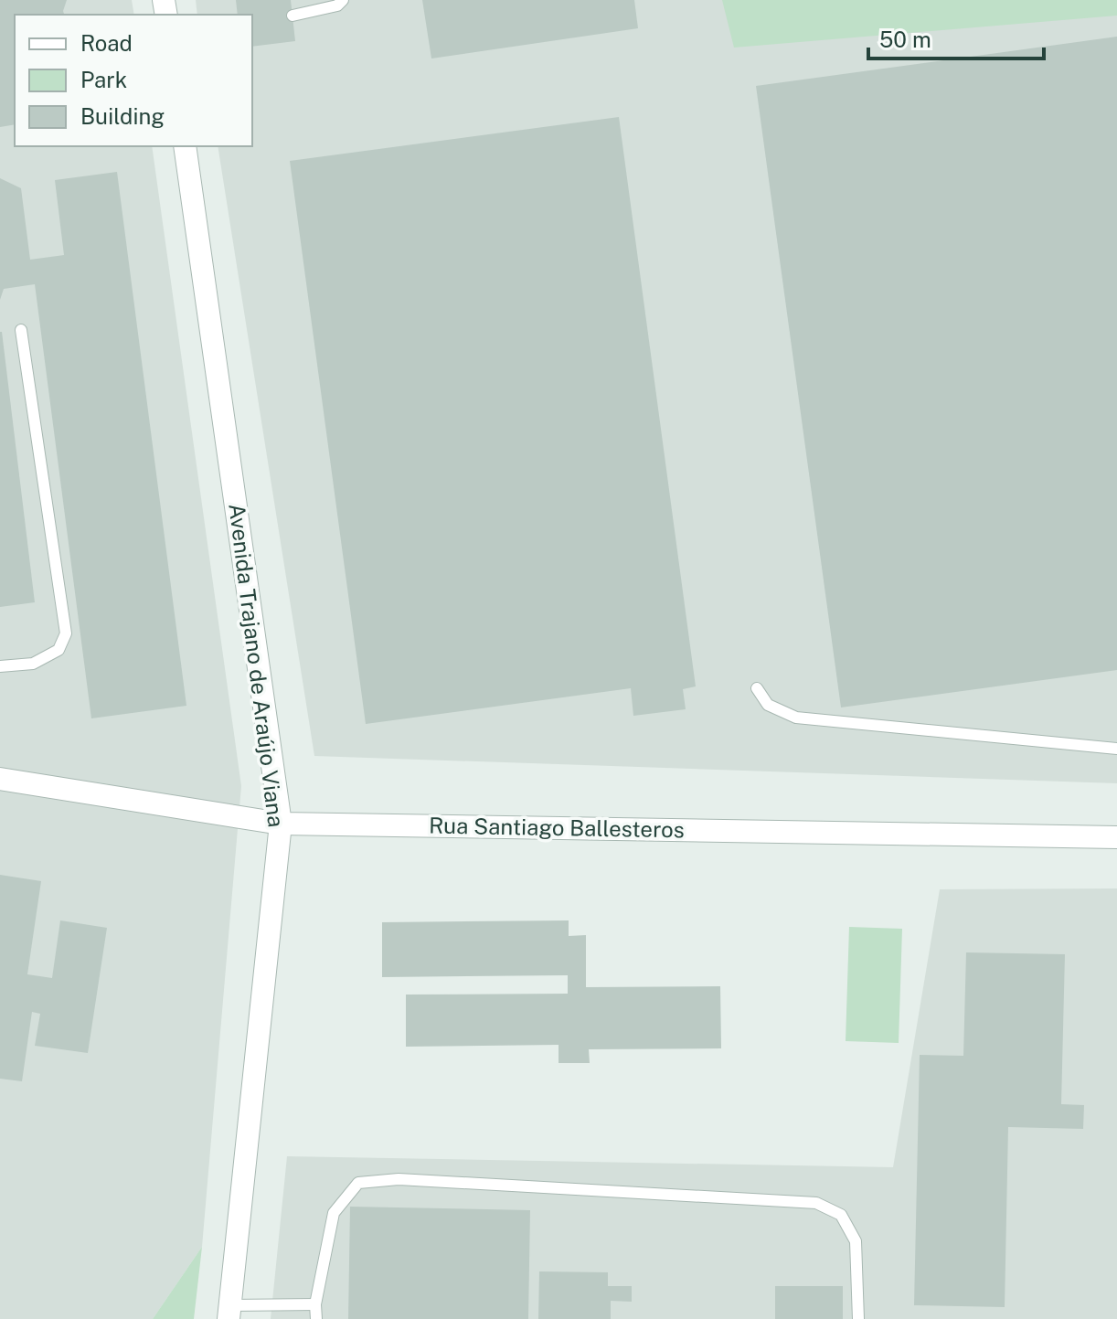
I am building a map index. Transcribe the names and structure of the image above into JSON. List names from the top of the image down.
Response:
{
  "streets": {
    "street": ["Avenida Trajano de Araújo Viana", "Rua Santiago Ballesteros"]
  },
  "crossings": [
    ["Avenida Trajano de Araújo Viana", "Rua Santiago Ballesteros"]
  ],
  "legend": ["Road", "Park", "Building"],
  "scale_bar": "50 m"
}
